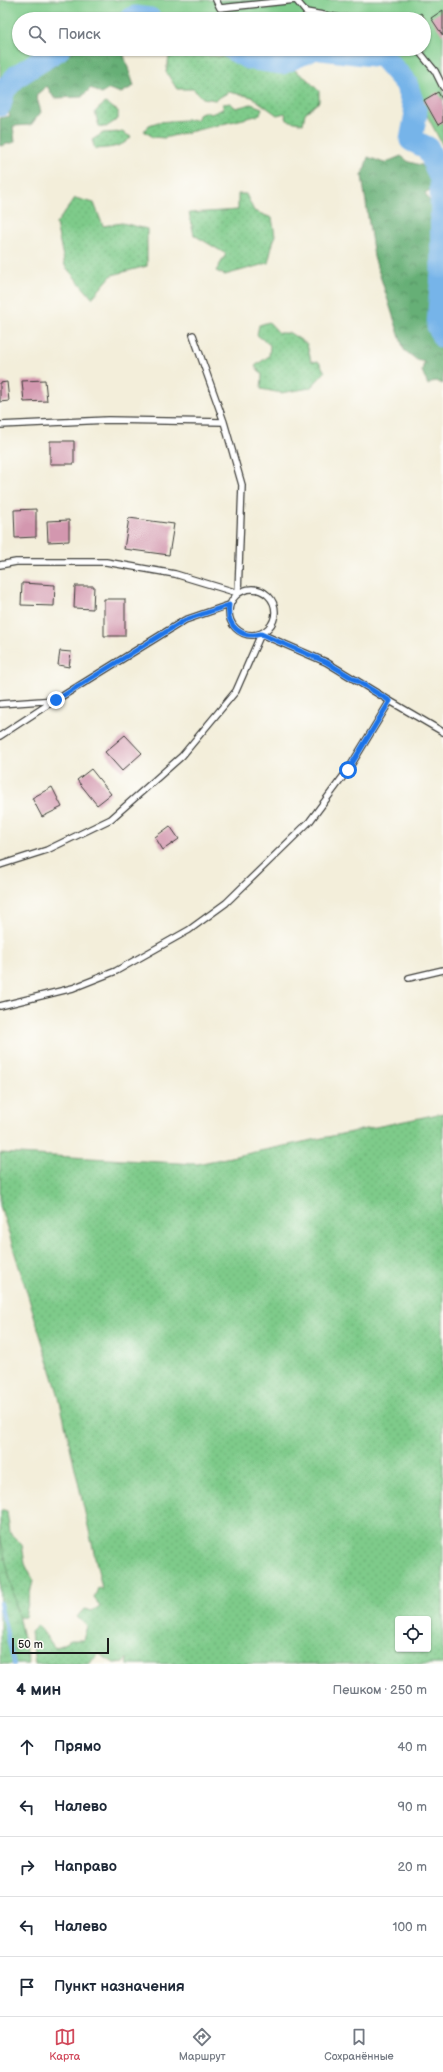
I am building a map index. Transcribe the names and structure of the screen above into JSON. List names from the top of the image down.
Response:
{
  "scale_bar": "50 m",
  "page": {
    "search": "Поиск",
    "scale": "50 m",
    "heading": ["4 мин", "Пешком · 250 m"],
    "list": [
      ["Прямо", "40 m"],
      ["Налево", "90 m"],
      ["Направо", "20 m"],
      ["Налево", "100 m"],
      "Пункт назначения"
    ],
    "nav": ["Карта", "Маршрут", "Сохранённые"]
  }
}
